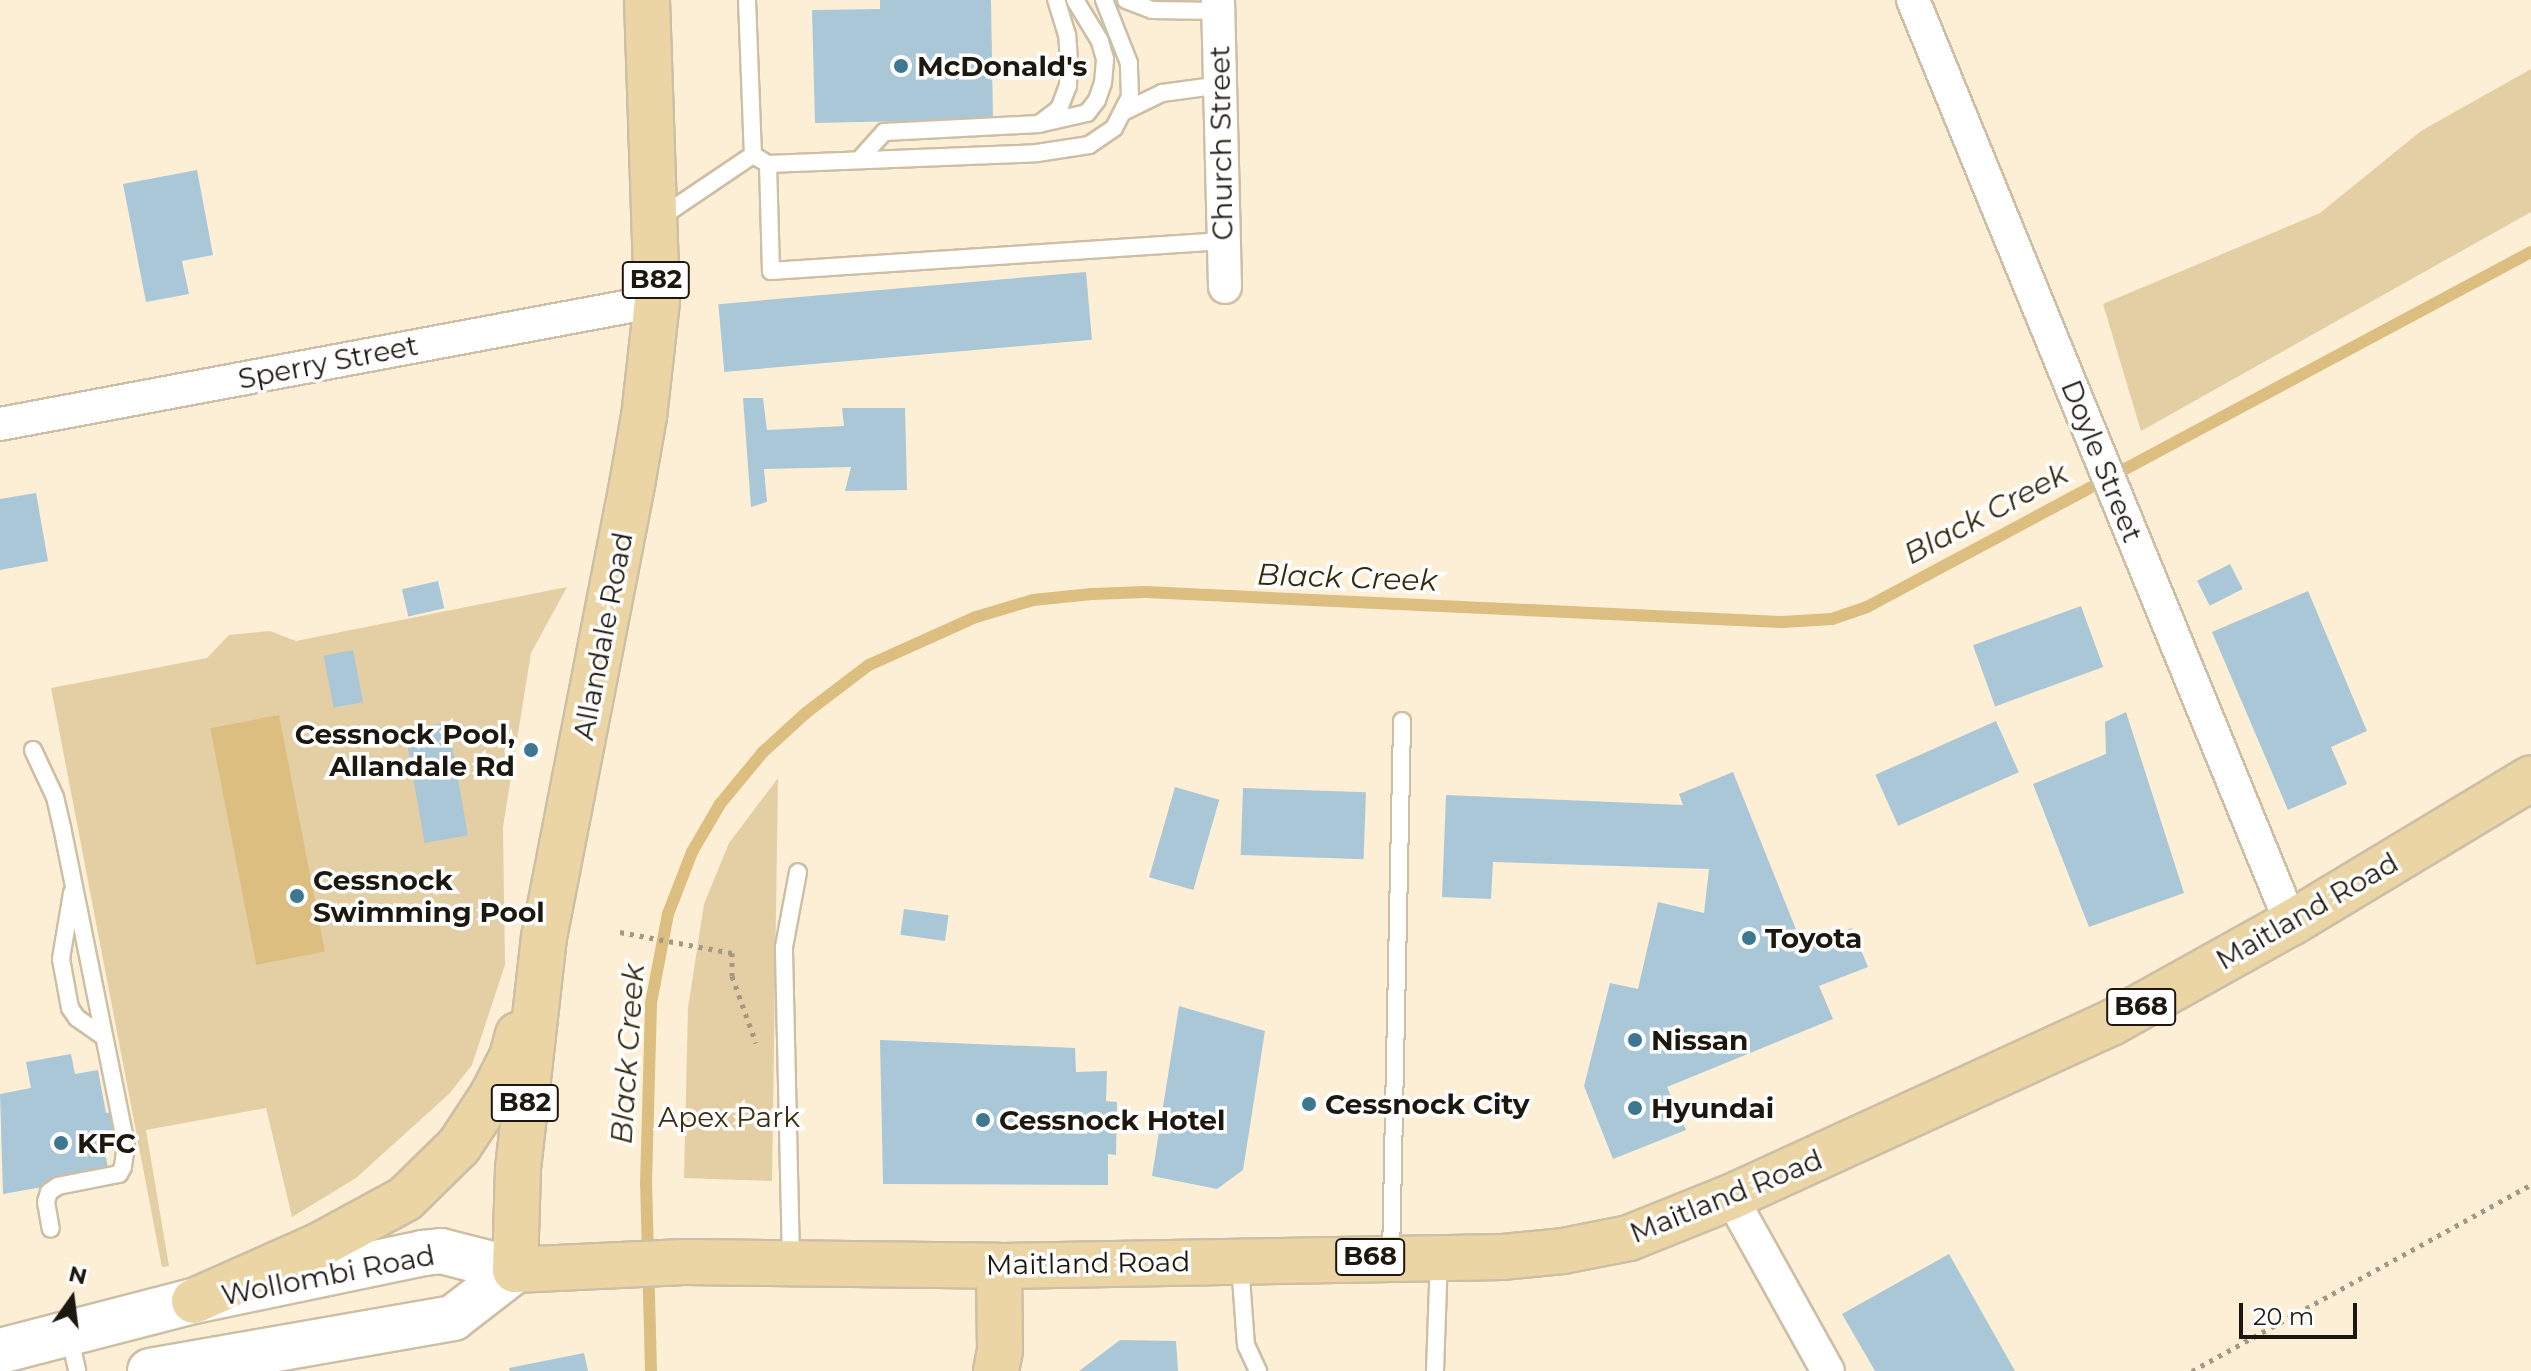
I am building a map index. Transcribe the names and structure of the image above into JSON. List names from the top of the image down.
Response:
{
  "streets": {
    "main road": [
      "B82",
      "Allandale Road",
      "Maitland Road",
      "B68",
      "Wollombi Road"
    ],
    "street": ["Church Street", "Sperry Street", "Doyle Street"]
  },
  "crossings": [
    ["Sperry Street", "Allandale Road"],
    ["Doyle Street", "Maitland Road"],
    ["Allandale Road", "Maitland Road"],
    ["Allandale Road", "Wollombi Road"],
    ["Maitland Road", "Wollombi Road"]
  ],
  "water": ["Black Creek"],
  "parks": ["Apex Park"],
  "places": [
    "McDonald's",
    "Cessnock Pool, Allandale Rd",
    "Cessnock Swimming Pool",
    "Toyota",
    "Nissan",
    "Cessnock City",
    "Hyundai",
    "Cessnock Hotel",
    "KFC"
  ],
  "scale_bar": "20 m",
  "north": "top"
}
